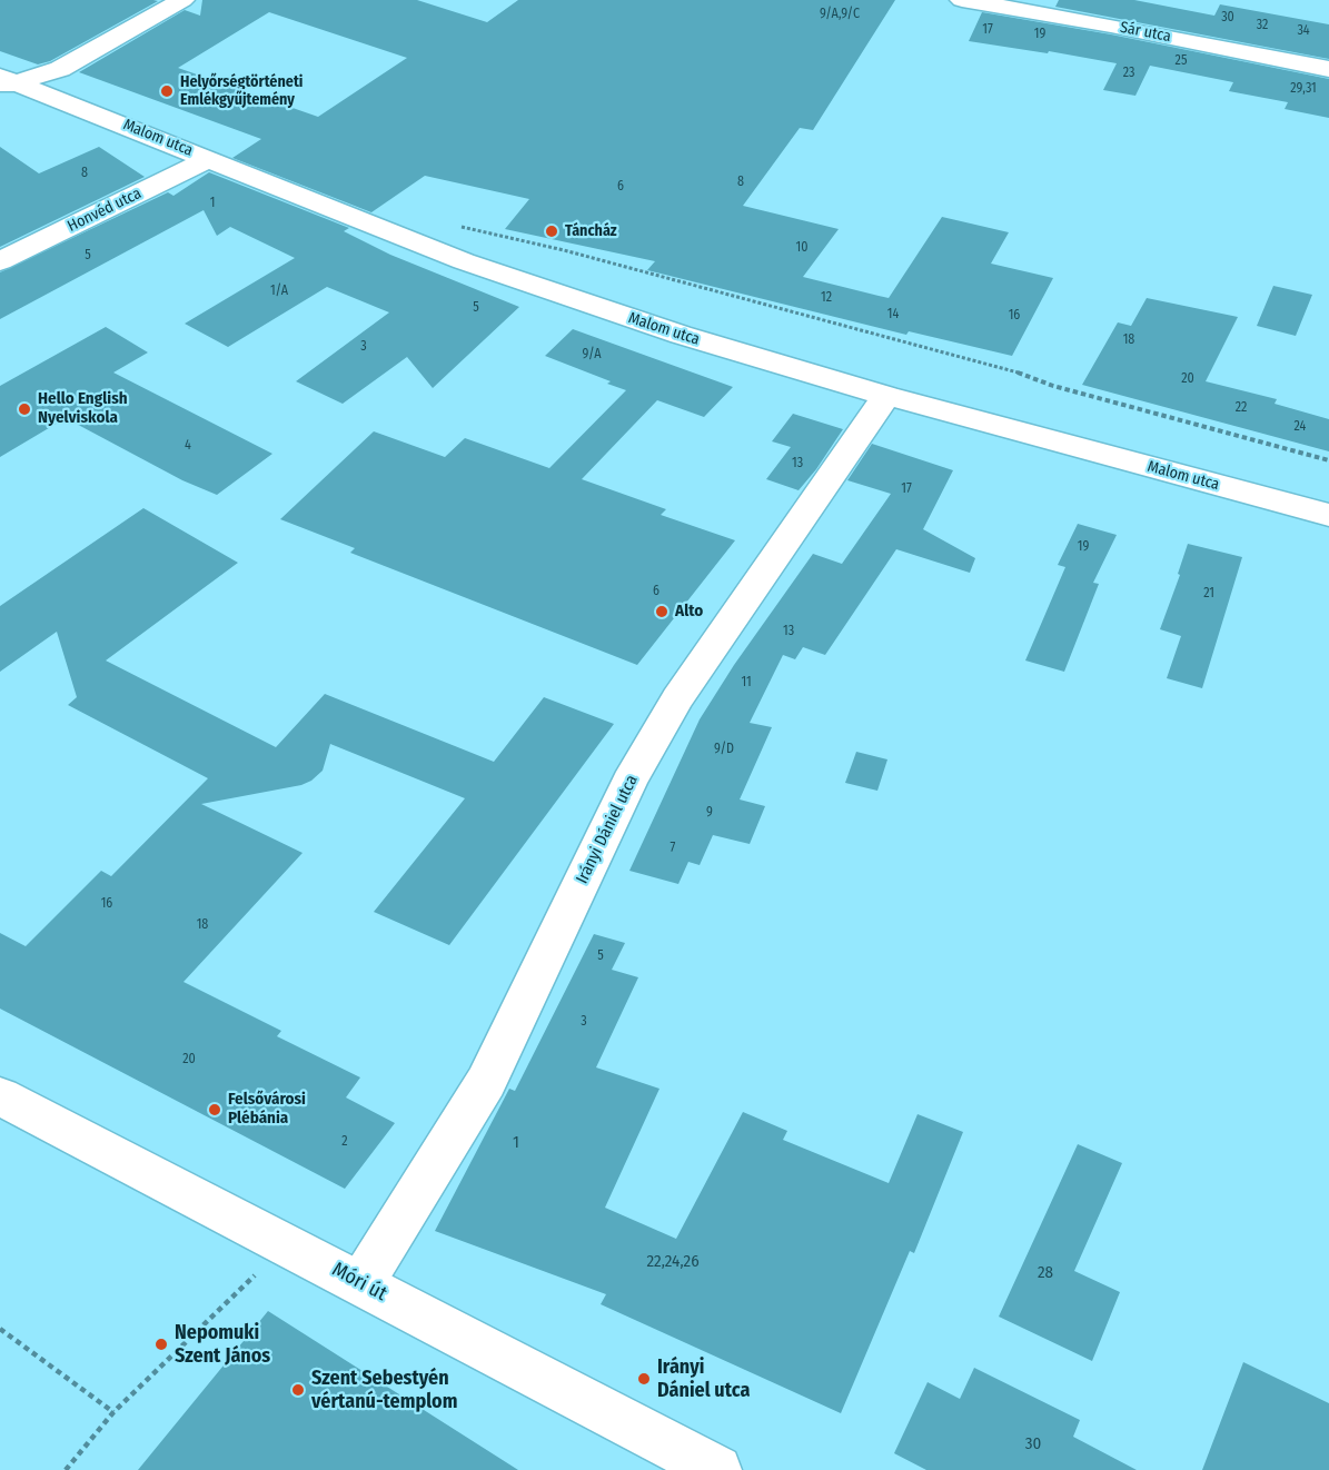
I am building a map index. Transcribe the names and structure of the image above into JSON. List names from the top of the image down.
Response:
{
  "streets": {
    "street": [
      "Sár utca",
      "Malom utca",
      "Honvéd utca",
      "Irányi Dániel utca",
      "Móri út"
    ]
  },
  "crossings": [
    ["Malom utca", "Honvéd utca"],
    ["Malom utca", "Irányi Dániel utca"],
    ["Irányi Dániel utca", "Móri út"]
  ],
  "places": [
    "Helyőrségtörténeti Emlékgyűjtemény",
    "Táncház",
    "Hello English Nyelviskola",
    "Alto",
    "Felsővárosi Plébánia",
    "Nepomuki Szent János",
    "Irányi Dániel utca",
    "Szent Sebestyén vértanú-templom"
  ],
  "house_numbers": [
    "9/A,9/C",
    "30",
    "32",
    "17",
    "34",
    "19",
    "25",
    "23",
    "29,31",
    "8",
    "8",
    "6",
    "1",
    "10",
    "5",
    "1/A",
    "12",
    "5",
    "14",
    "16",
    "18",
    "3",
    "9/A",
    "20",
    "22",
    "24",
    "4",
    "13",
    "17",
    "19",
    "6",
    "21",
    "13",
    "11",
    "9/D",
    "9",
    "7",
    "16",
    "18",
    "5",
    "3",
    "20",
    "2",
    "1",
    "22,24,26",
    "28",
    "30"
  ]
}
